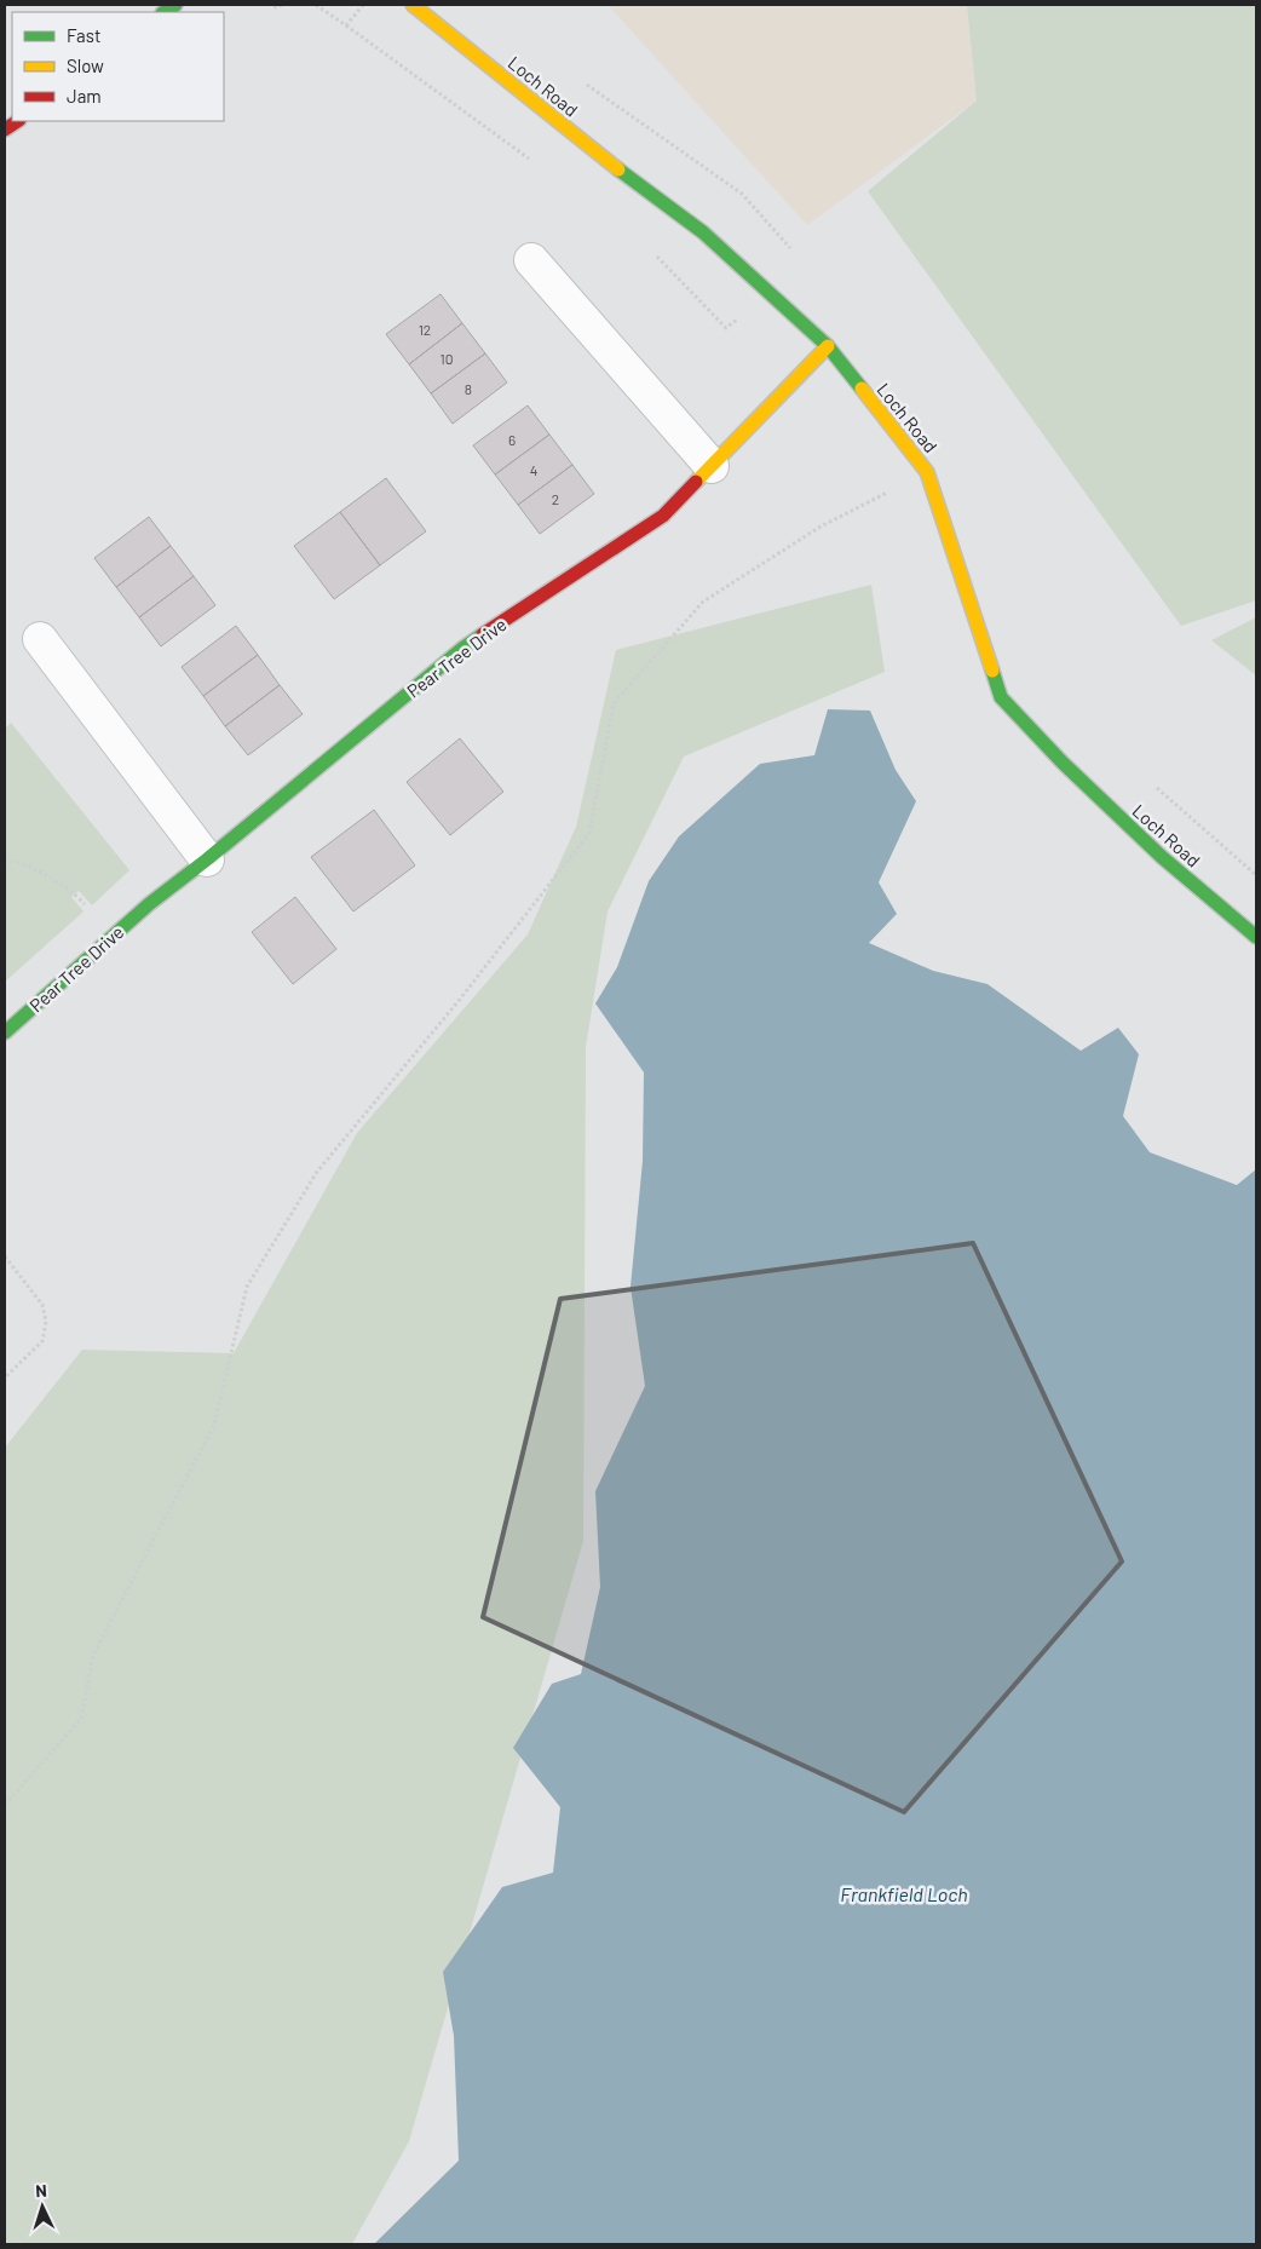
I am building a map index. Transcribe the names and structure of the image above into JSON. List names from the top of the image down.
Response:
{
  "streets": {
    "street": ["Loch Road", "Pear Tree Drive"]
  },
  "crossings": [
    ["Loch Road", "Pear Tree Drive"]
  ],
  "water": ["Frankfield Loch"],
  "house_numbers": [
    "12",
    "10",
    "8",
    "6",
    "4",
    "2"
  ],
  "legend": ["Fast", "Slow", "Jam"],
  "north": "top"
}
